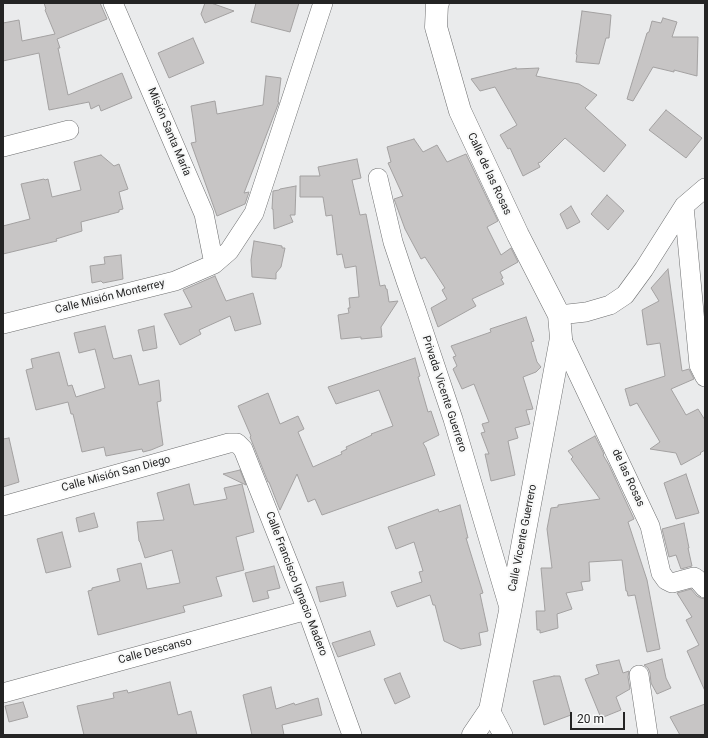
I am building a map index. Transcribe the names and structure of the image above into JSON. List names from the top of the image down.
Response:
{
  "streets": {
    "street": [
      "Misión Santa María",
      "Calle de las Rosas",
      "Calle Misión Monterrey",
      "Privada Vicente Guerrero",
      "Calle Misión San Diego",
      "de las Rosas",
      "Calle Vicente Guerrero",
      "Calle Francisco Ignacio Madero",
      "Calle Descanso"
    ]
  },
  "crossings": [
    ["Misión Santa María", "Calle Misión Monterrey"],
    ["Calle de las Rosas", "de las Rosas"],
    ["Calle de las Rosas", "Calle Vicente Guerrero"],
    ["Privada Vicente Guerrero", "Calle Vicente Guerrero"],
    ["Calle Misión San Diego", "Calle Francisco Ignacio Madero"],
    ["de las Rosas", "Calle Vicente Guerrero"],
    ["Calle Francisco Ignacio Madero", "Calle Descanso"]
  ],
  "scale_bar": "20 m"
}
